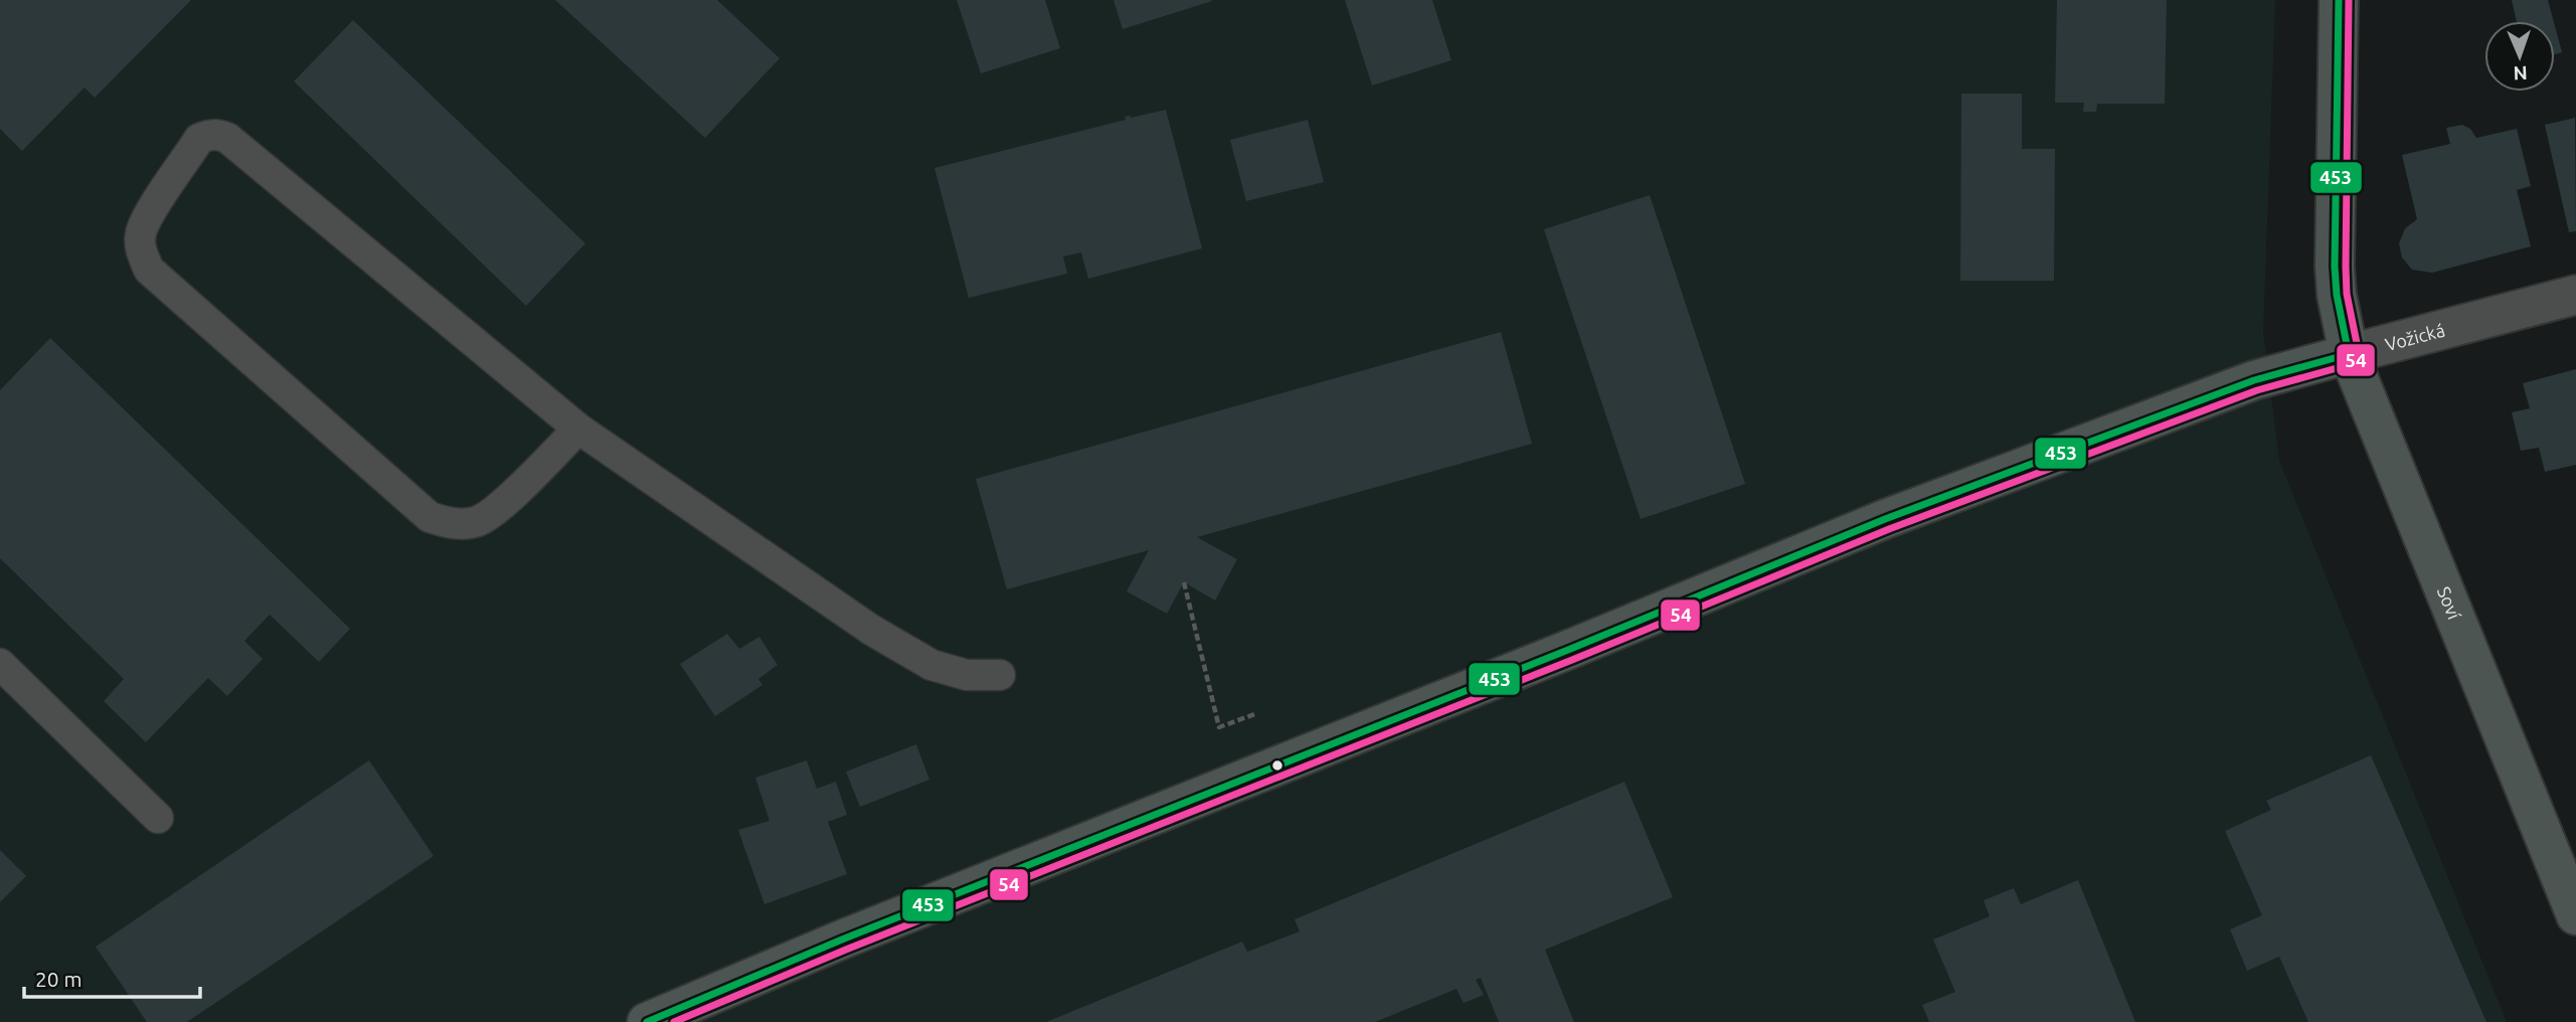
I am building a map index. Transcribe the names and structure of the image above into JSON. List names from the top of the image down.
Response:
{
  "streets": {
    "main road": ["Vožická", "Soví"]
  },
  "crossings": [
    ["Vožická", "Soví"]
  ],
  "lines": ["transit line 453", "transit line 54"],
  "scale_bar": "20 m",
  "north": "bottom"
}
